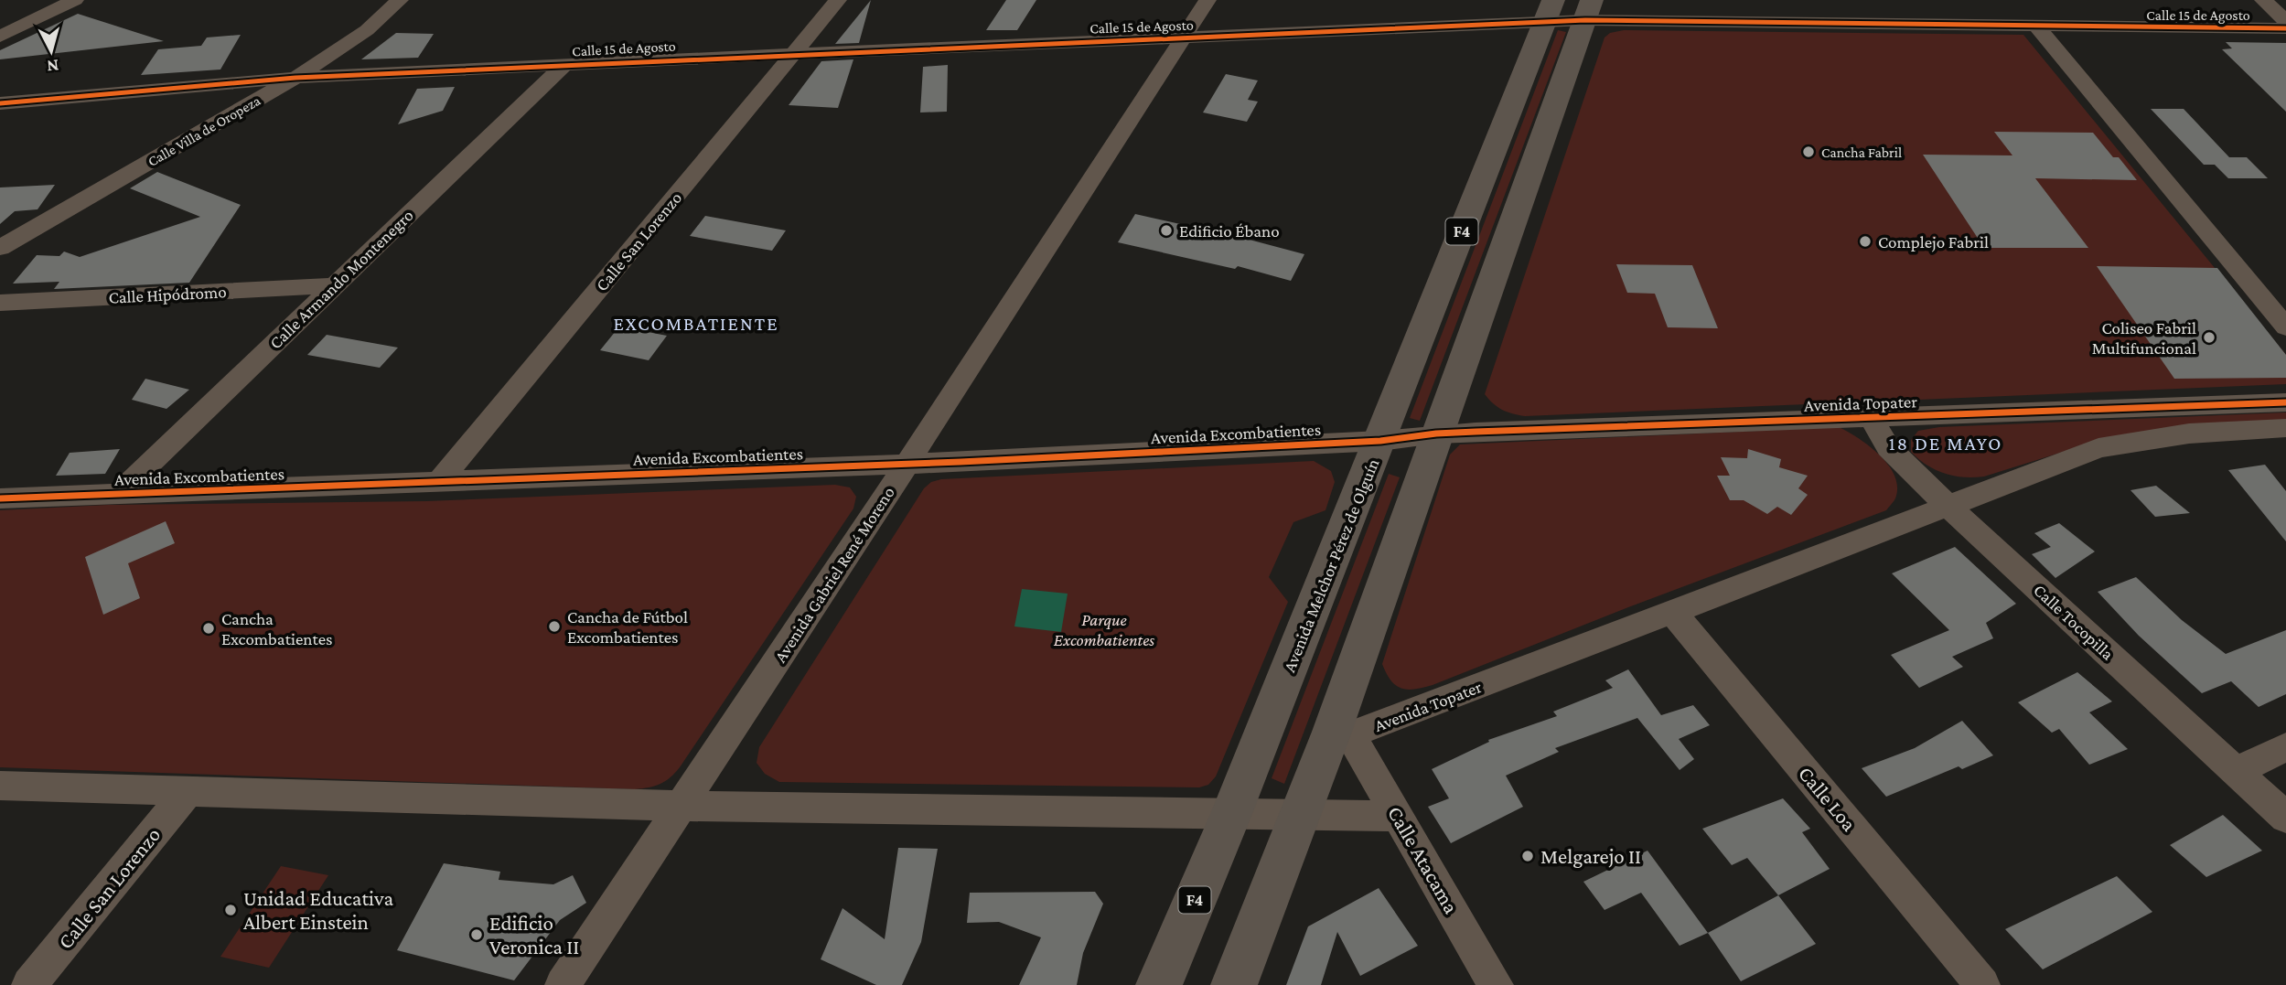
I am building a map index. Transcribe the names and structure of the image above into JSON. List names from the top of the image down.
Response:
{
  "streets": {
    "highway": ["F4", "Avenida Melchor Pérez de Olguín"],
    "street": [
      "Calle 15 de Agosto",
      "Calle Villa de Oropeza",
      "Calle San Lorenzo",
      "Calle Armando Montenegro",
      "Calle Hipódromo",
      "Avenida Topater",
      "Avenida Excombatientes",
      "Avenida Gabriel René Moreno",
      "Calle Tocopilla",
      "Calle Loa",
      "Calle Atacama"
    ]
  },
  "crossings": [
    ["Calle 15 de Agosto", "Calle Villa de Oropeza"],
    ["Calle 15 de Agosto", "F4"],
    ["Calle 15 de Agosto", "Calle San Lorenzo"],
    ["Calle 15 de Agosto", "Calle Armando Montenegro"],
    ["Calle 15 de Agosto", "Avenida Melchor Pérez de Olguín"],
    ["Calle 15 de Agosto", "Avenida Gabriel René Moreno"],
    ["F4", "Avenida Topater"],
    ["F4", "Avenida Excombatientes"],
    ["F4", "Calle Atacama"],
    ["Calle San Lorenzo", "Avenida Excombatientes"],
    ["Calle Armando Montenegro", "Calle Hipódromo"],
    ["Calle Armando Montenegro", "Avenida Excombatientes"],
    ["Avenida Topater", "Avenida Excombatientes"],
    ["Avenida Topater", "Calle Tocopilla"],
    ["Avenida Topater", "Calle Loa"],
    ["Avenida Topater", "Calle Atacama"],
    ["Avenida Excombatientes", "Avenida Melchor Pérez de Olguín"],
    ["Avenida Excombatientes", "Avenida Gabriel René Moreno"]
  ],
  "districts": ["EXCOMBATIENTE", "18 DE MAYO"],
  "parks": ["Parque Excombatientes"],
  "places": [
    "Cancha Fabril",
    "Edificio Ébano",
    "Complejo Fabril",
    "Coliseo Fabril Multifuncional",
    "Cancha de Fútbol Excombatientes",
    "Cancha Excombatientes",
    "Melgarejo II",
    "Unidad Educativa Albert Einstein",
    "Edificio Veronica II"
  ],
  "north": "bottom"
}
